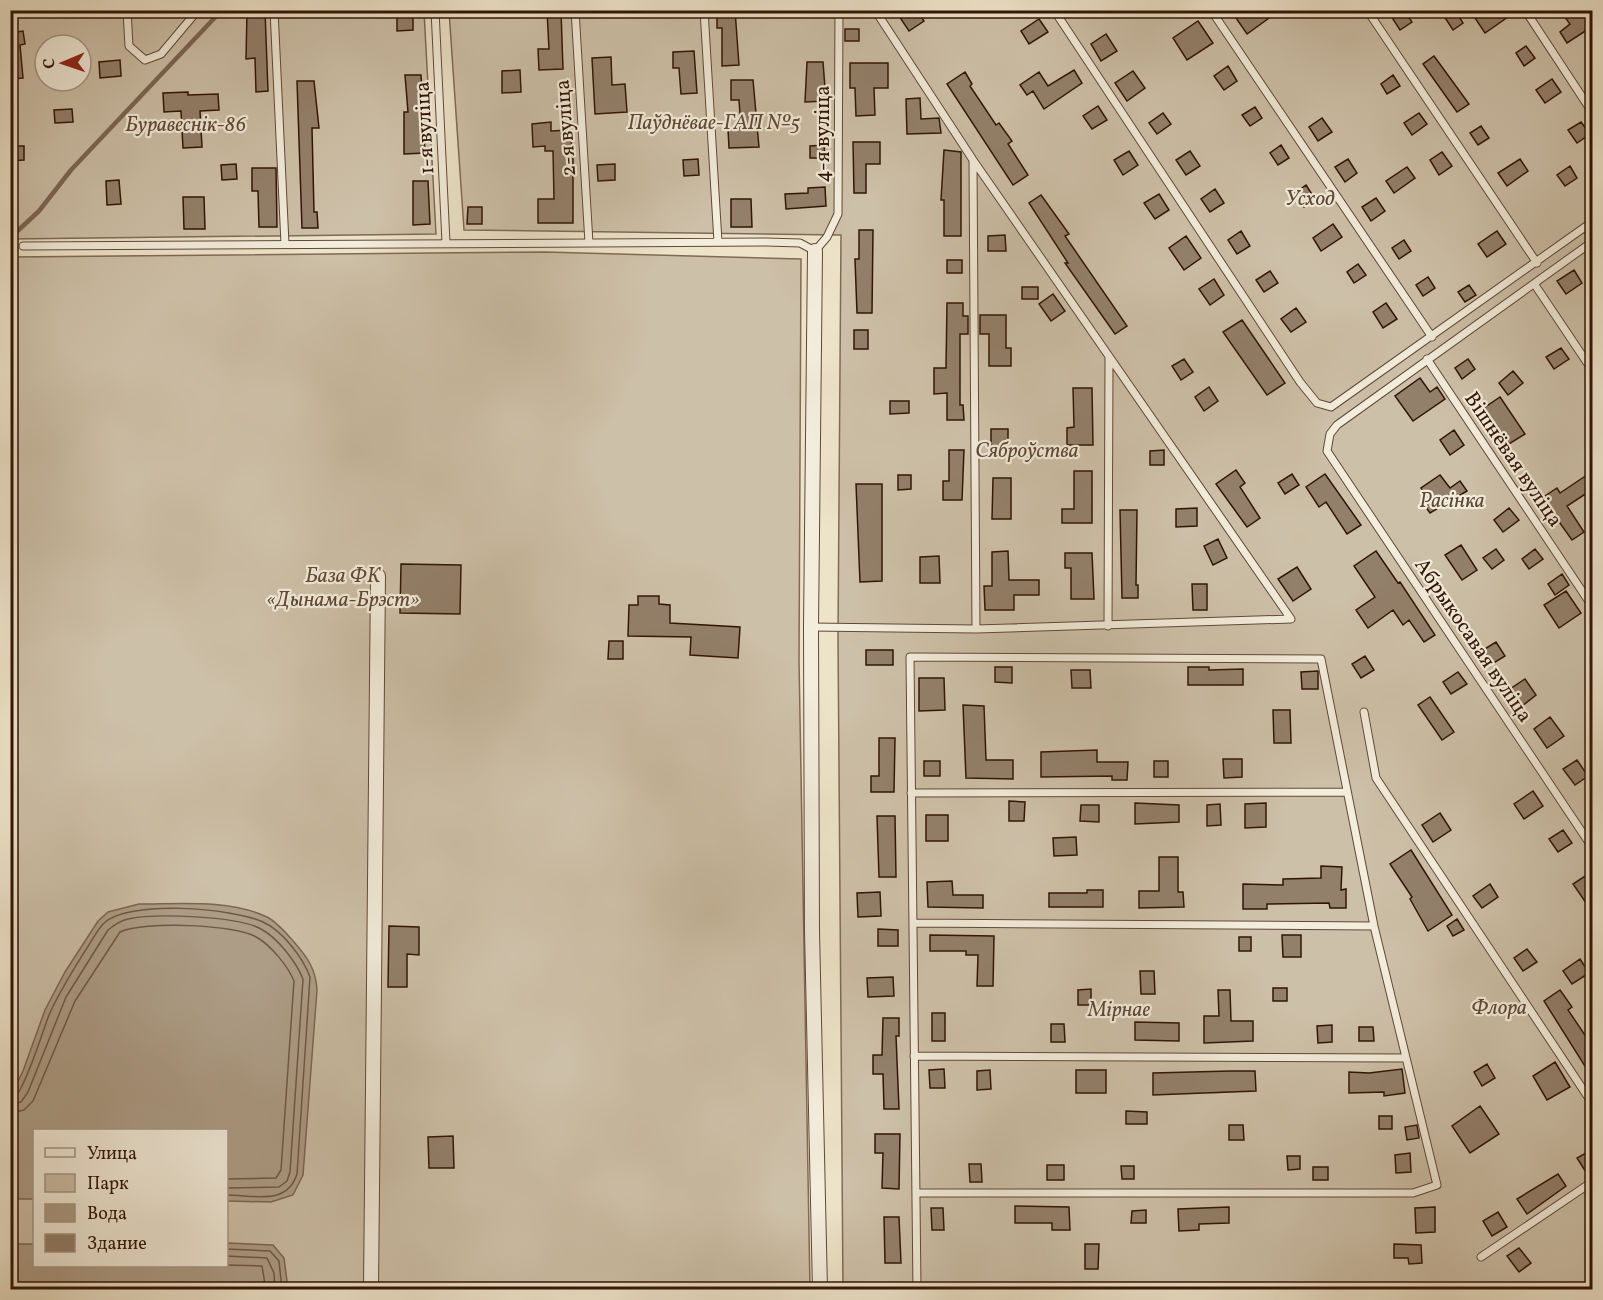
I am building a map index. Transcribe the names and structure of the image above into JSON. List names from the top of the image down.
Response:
{
  "streets": {
    "lane": [
      "1-я вуліца",
      "2-я вуліца",
      "4-я вуліца",
      "Вішнёвая вуліца",
      "Абрыкосавая вуліца"
    ]
  },
  "crossings": [
    ["Вішнёвая вуліца", "Абрыкосавая вуліца"]
  ],
  "parks": [
    "Паўднёвае-ГАП №5",
    "Буравеснік-86",
    "Усход",
    "Сяброўства",
    "Расінка",
    "База ФК «Дынама-Брэст»",
    "Флора",
    "Мірнае"
  ],
  "legend": [
    "Улица",
    "Парк",
    "Вода",
    "Здание"
  ],
  "north": "left"
}
